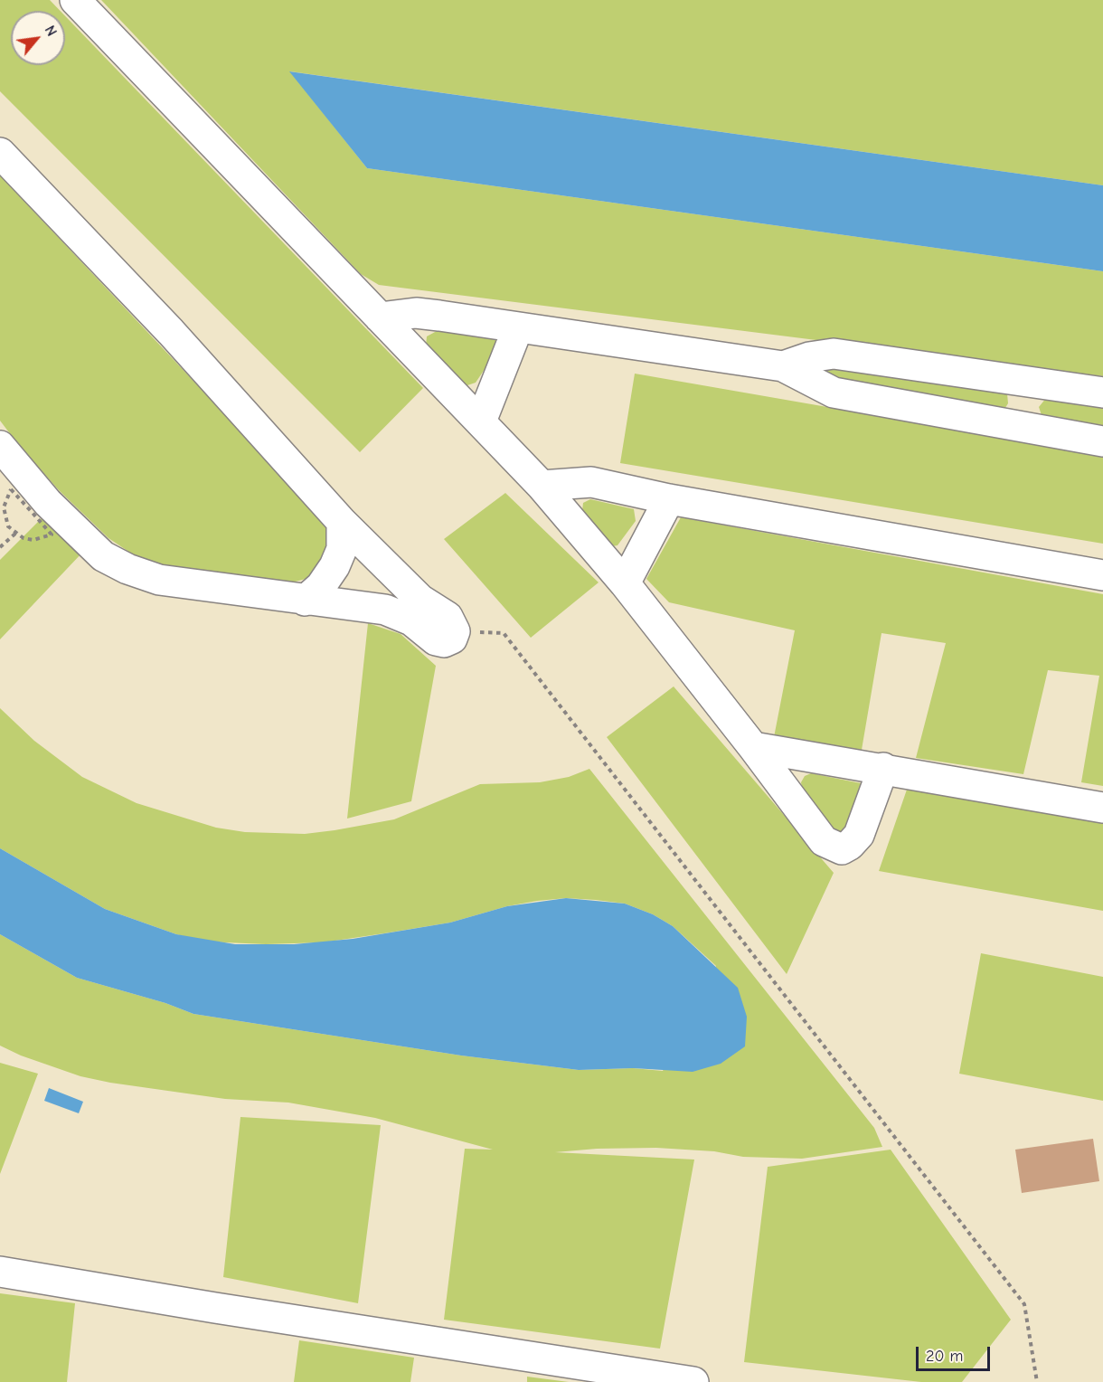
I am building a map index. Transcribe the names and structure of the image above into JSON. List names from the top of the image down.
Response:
{
  "scale_bar": "20 m",
  "north": "top right"
}
